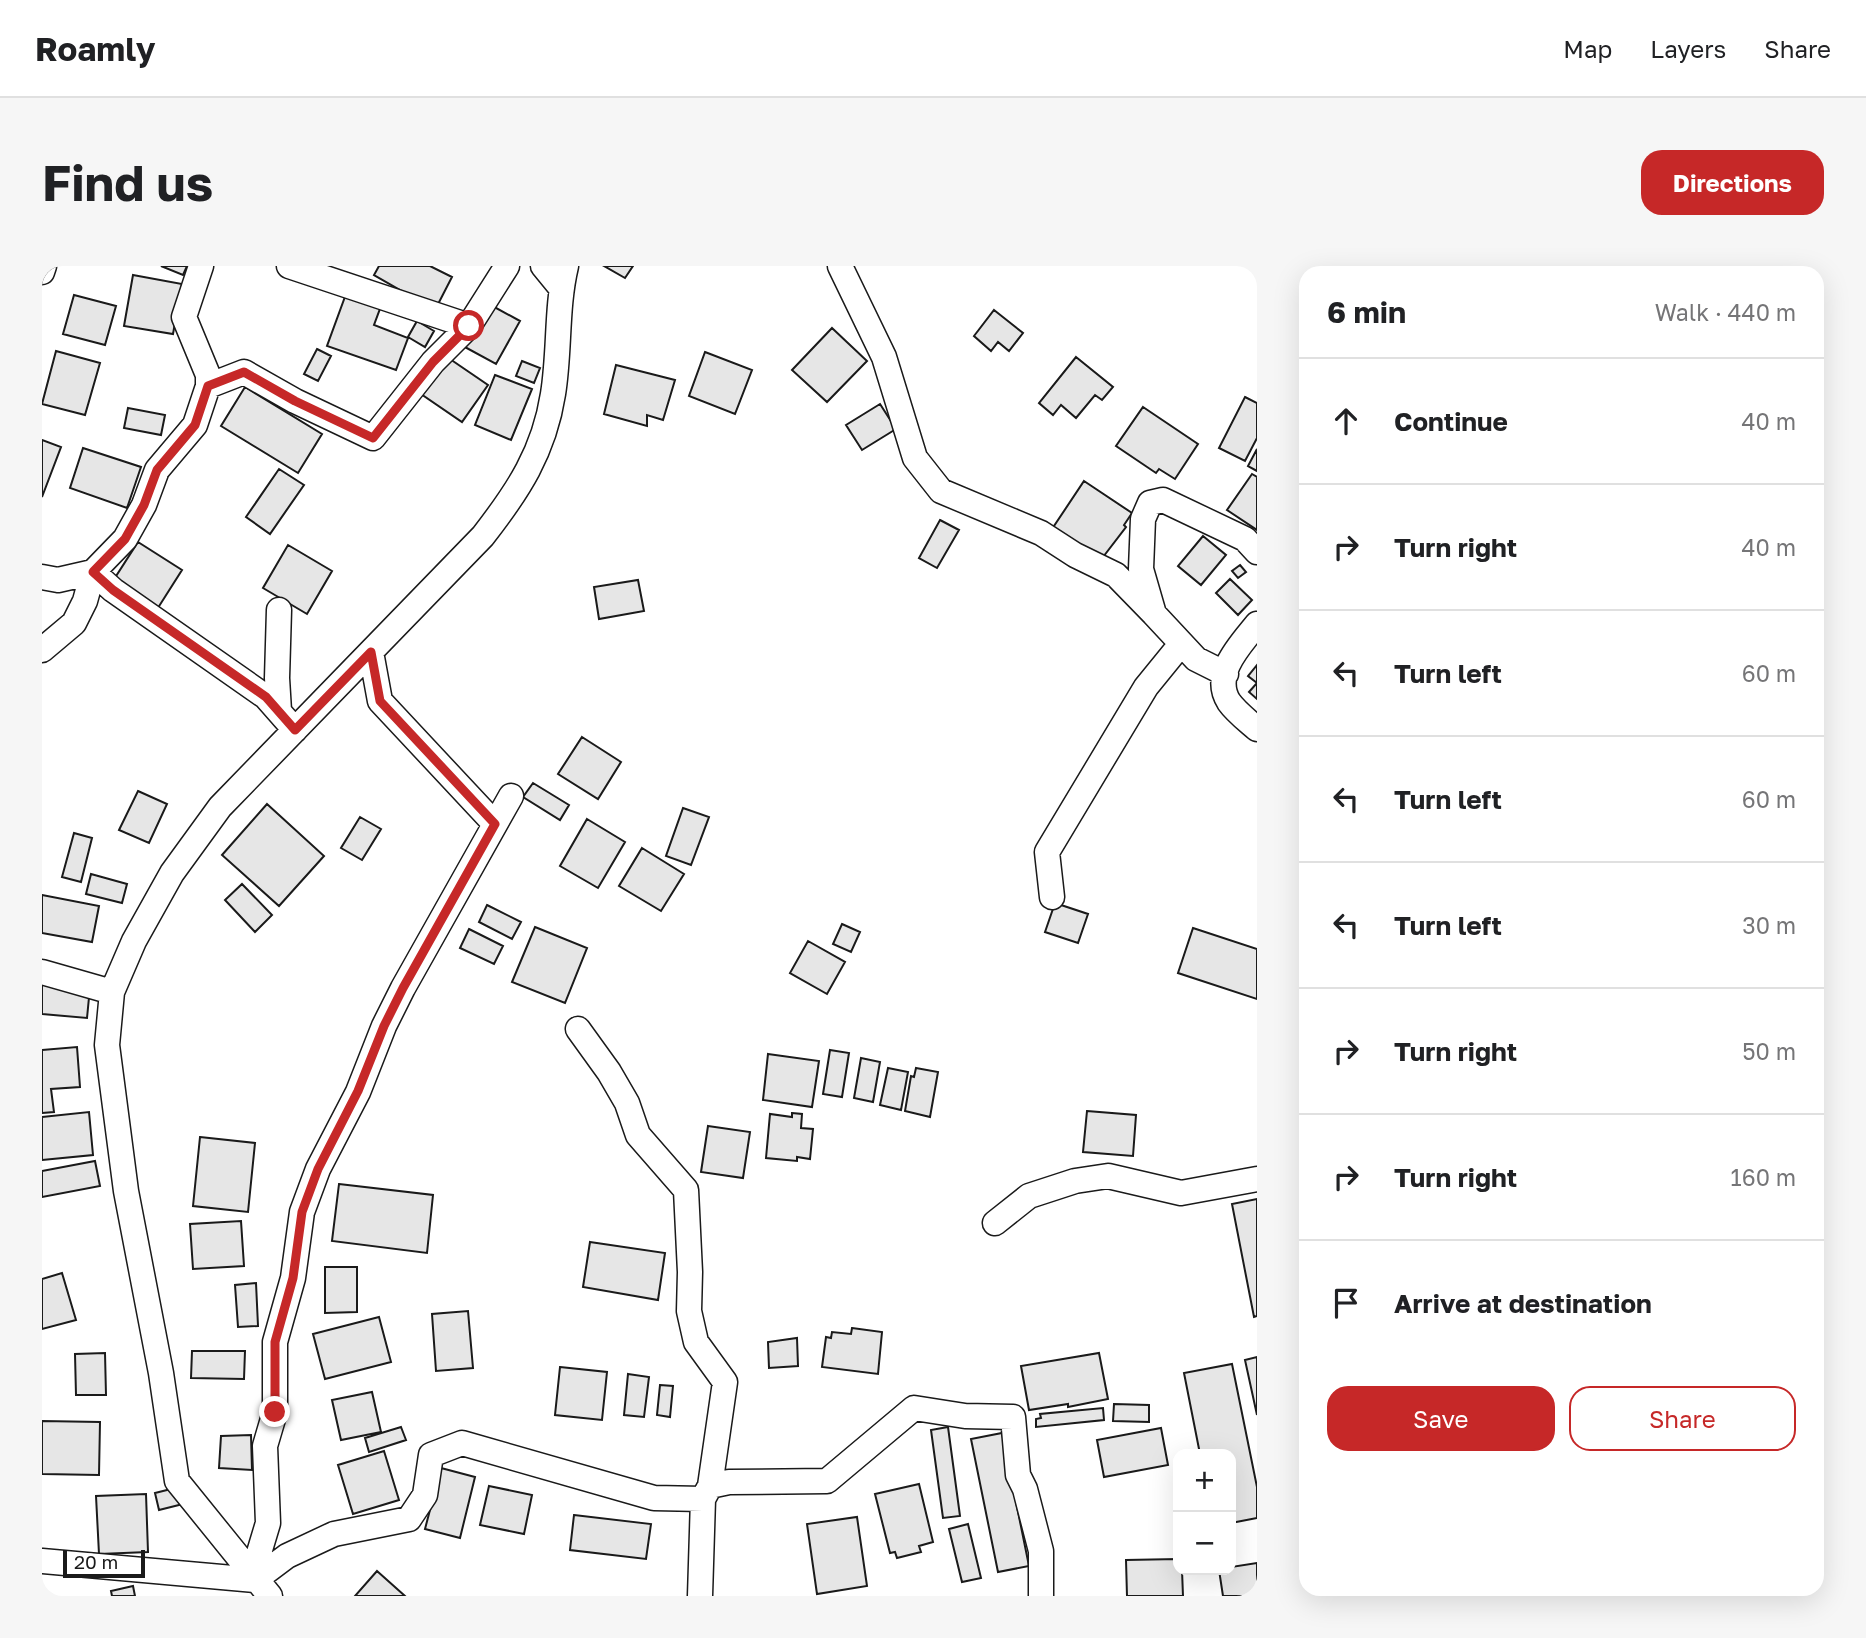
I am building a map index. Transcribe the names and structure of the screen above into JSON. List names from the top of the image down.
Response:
{
  "scale_bar": "20 m",
  "page": {
    "header": "Roamly",
    "nav": ["Map", "Layers", "Share"],
    "buttons": [
      "Directions",
      ["Save", "Share"]
    ],
    "title": "Find us",
    "heading": ["6 min", "Walk · 440 m"],
    "list": [
      ["Continue", "40 m"],
      ["Turn right", "40 m"],
      ["Turn left", "60 m"],
      ["Turn left", "60 m"],
      ["Turn left", "30 m"],
      ["Turn right", "50 m"],
      ["Turn right", "160 m"],
      "Arrive at destination"
    ],
    "map_buttons": ["+", "−"],
    "scale": "20 m"
  }
}
